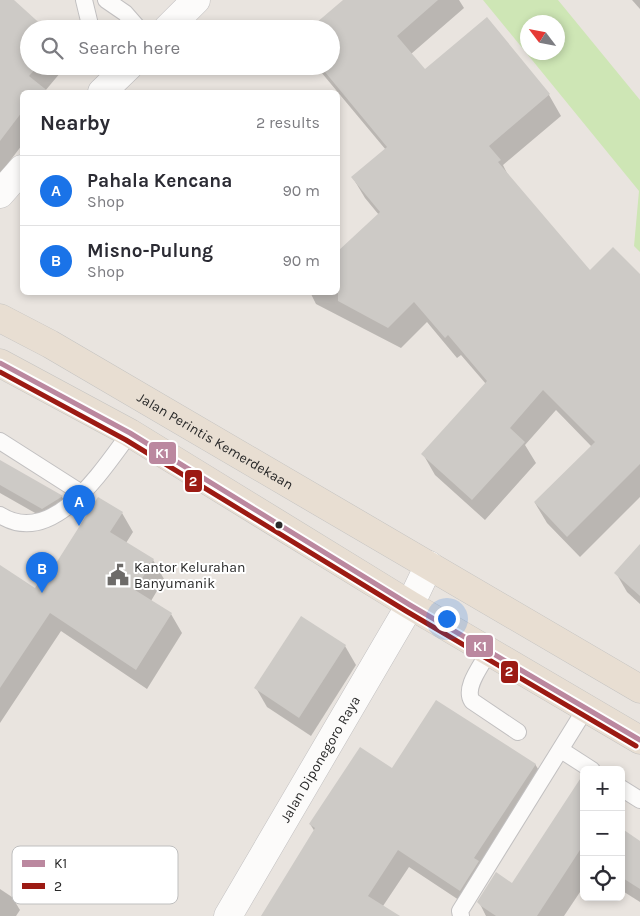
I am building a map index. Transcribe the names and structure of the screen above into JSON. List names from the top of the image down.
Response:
{
  "streets": {
    "highway": ["Jalan Perintis Kemerdekaan"],
    "street": ["Jalan Diponegoro Raya"]
  },
  "places": {
    "public building": ["Kantor Kelurahan Banyumanik"]
  },
  "lines": ["transit line K1", "transit line 2"],
  "legend": ["K1", "2"],
  "north": "top left",
  "page": {
    "search": "Search here",
    "heading": ["Nearby", "2 results"],
    "list": [
      {
        "mark": "A",
        "name": "Pahala Kencana",
        "note": "Shop",
        "value": "90 m"
      },
      {
        "mark": "B",
        "name": "Misno-Pulung",
        "note": "Shop",
        "value": "90 m"
      }
    ],
    "pins": ["A", "B"],
    "map_buttons": ["+", "−"]
  }
}
